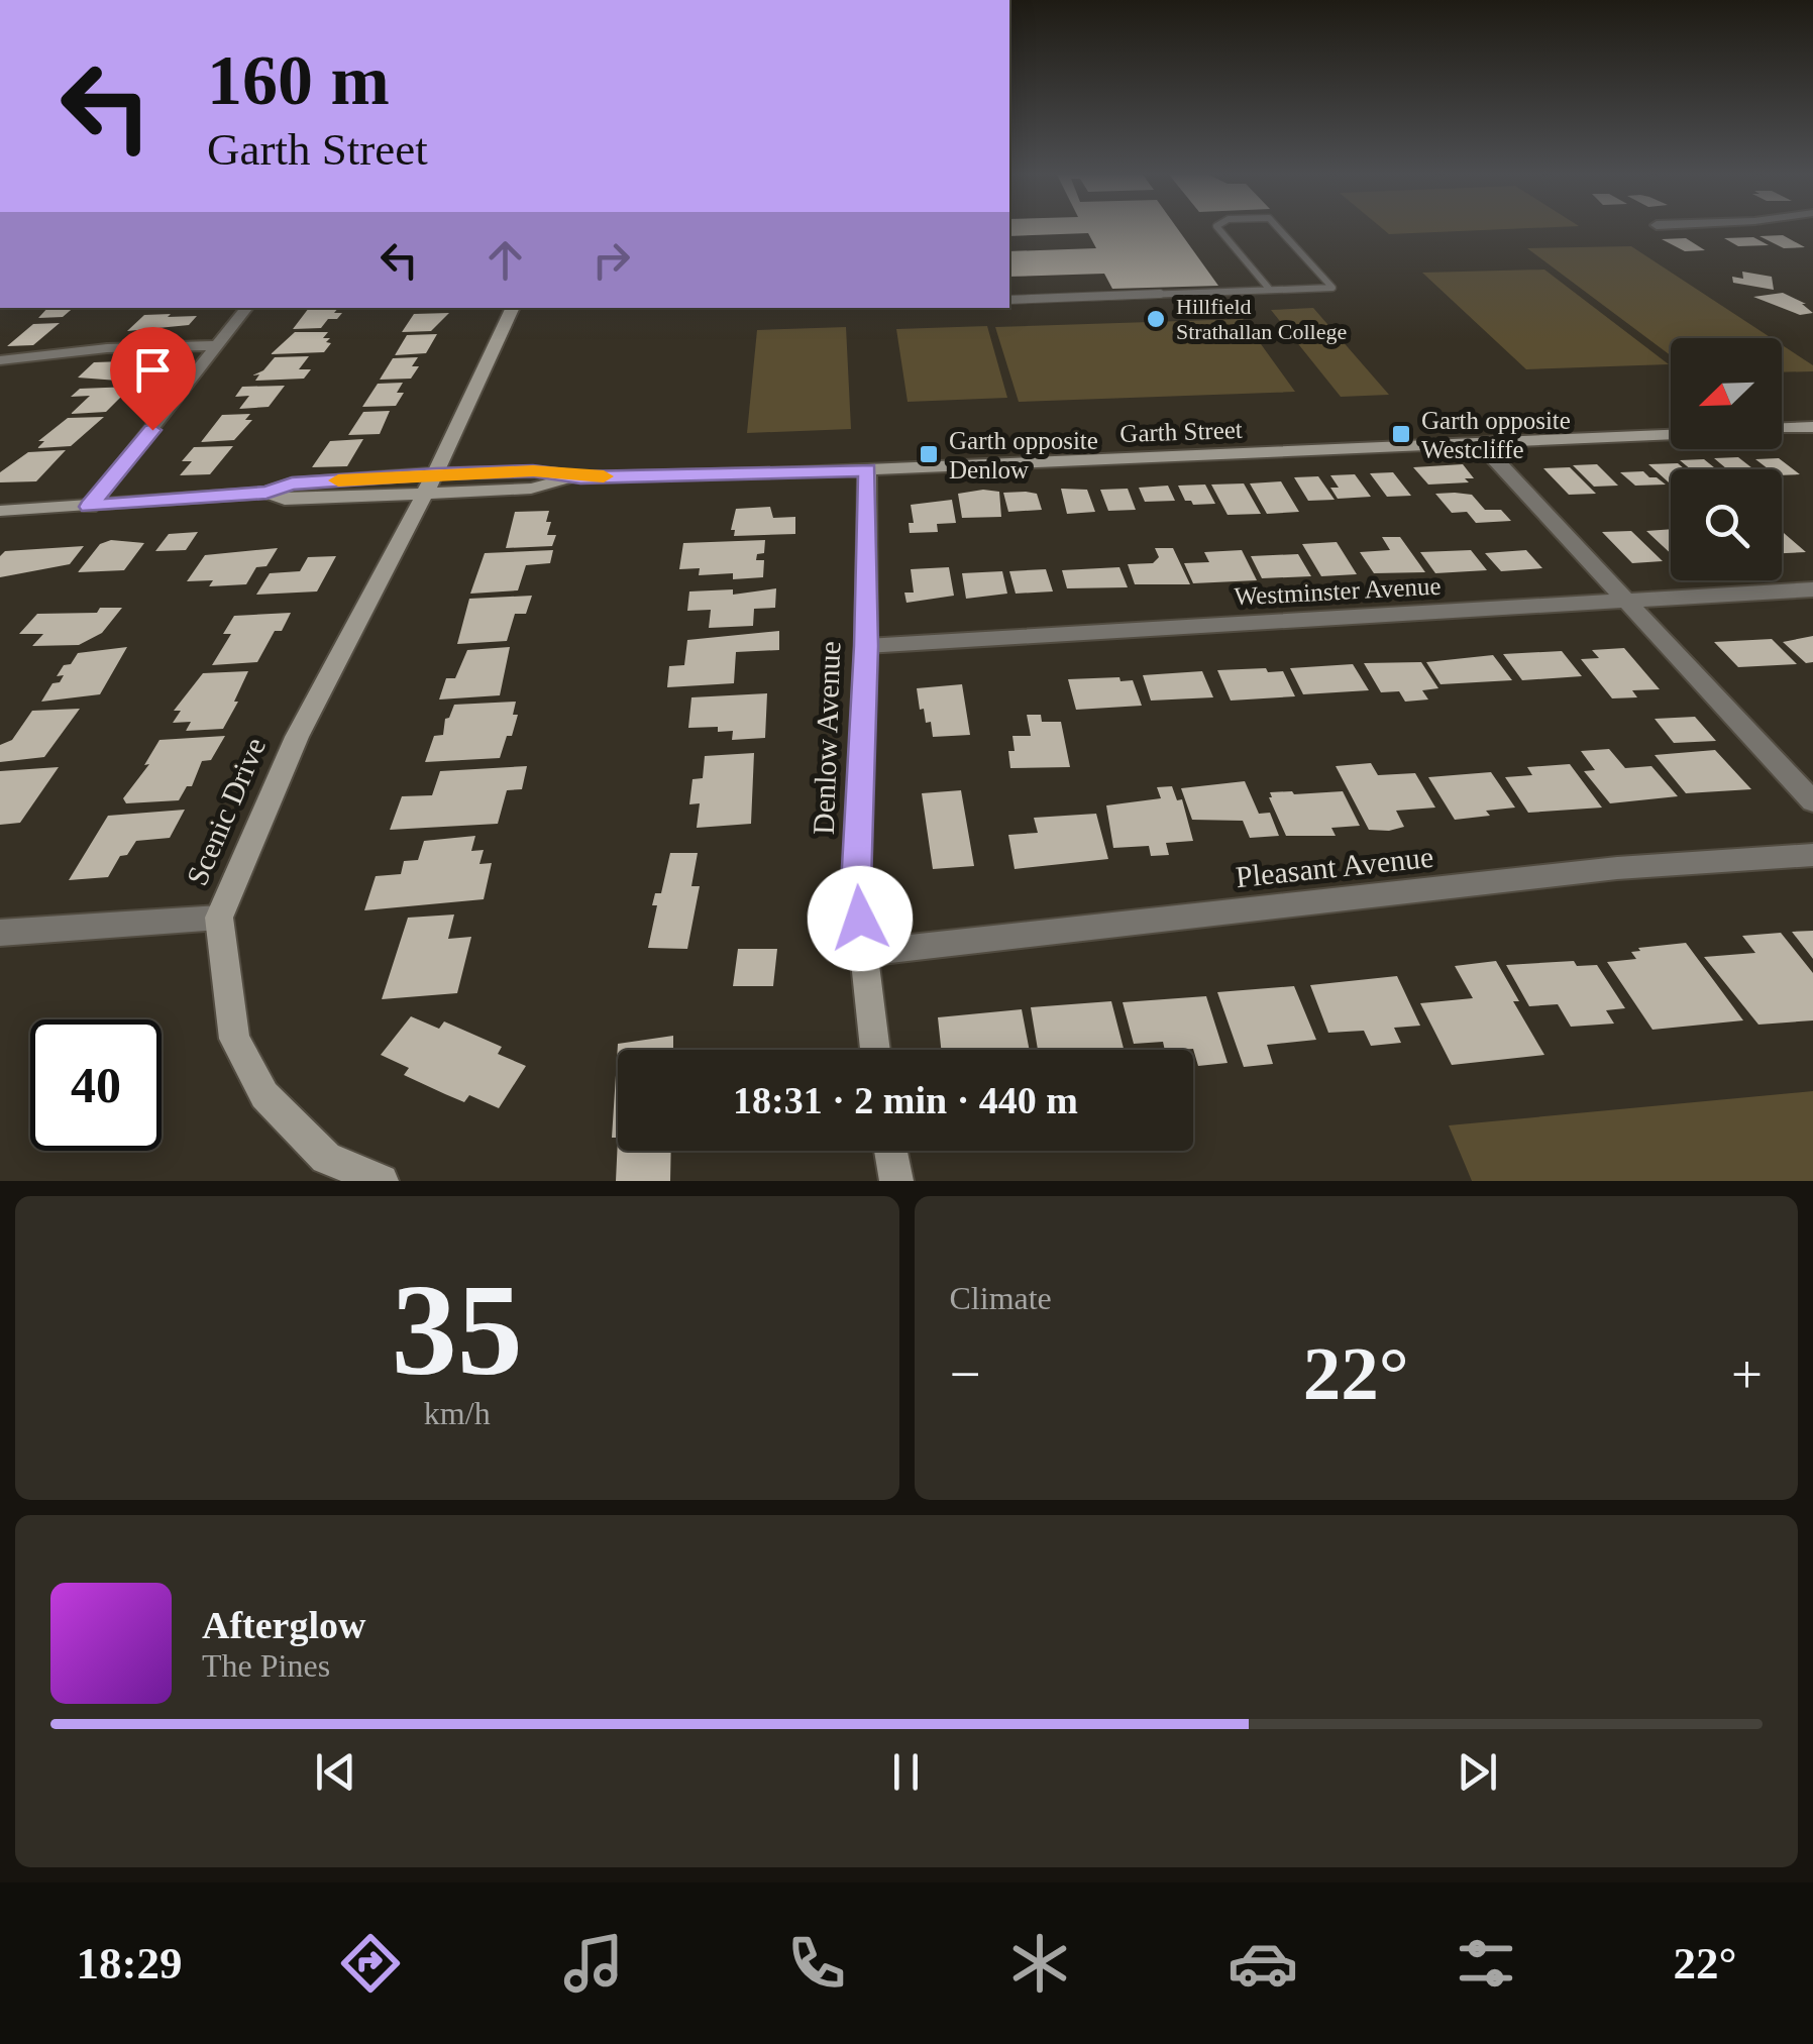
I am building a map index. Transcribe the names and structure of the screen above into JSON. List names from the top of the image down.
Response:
{
  "streets": {
    "main road": ["Garth Street", "Denlow Avenue", "Scenic Drive"],
    "street": ["Westminster Avenue", "Pleasant Avenue"]
  },
  "crossings": [
    ["Garth Street", "Denlow Avenue"],
    ["Garth Street", "Scenic Drive"],
    ["Westminster Avenue", "Denlow Avenue"],
    ["Denlow Avenue", "Pleasant Avenue"]
  ],
  "places": {
    "other": ["Hillfield Strathallan College"],
    "transit": ["Garth opposite Westcliffe", "Garth opposite Denlow"]
  },
  "north": "bottom left",
  "page": {
    "turn": ["160 m", "Garth Street"],
    "limit": "40",
    "trip": "18:31 · 2 min · 440 m",
    "tile": [
      ["35", "km/h"],
      "Climate"
    ],
    "heat": ["−", "22°", "+"],
    "song": ["Afterglow", "The Pines"],
    "tabs": ["18:29", "22°"]
  }
}
